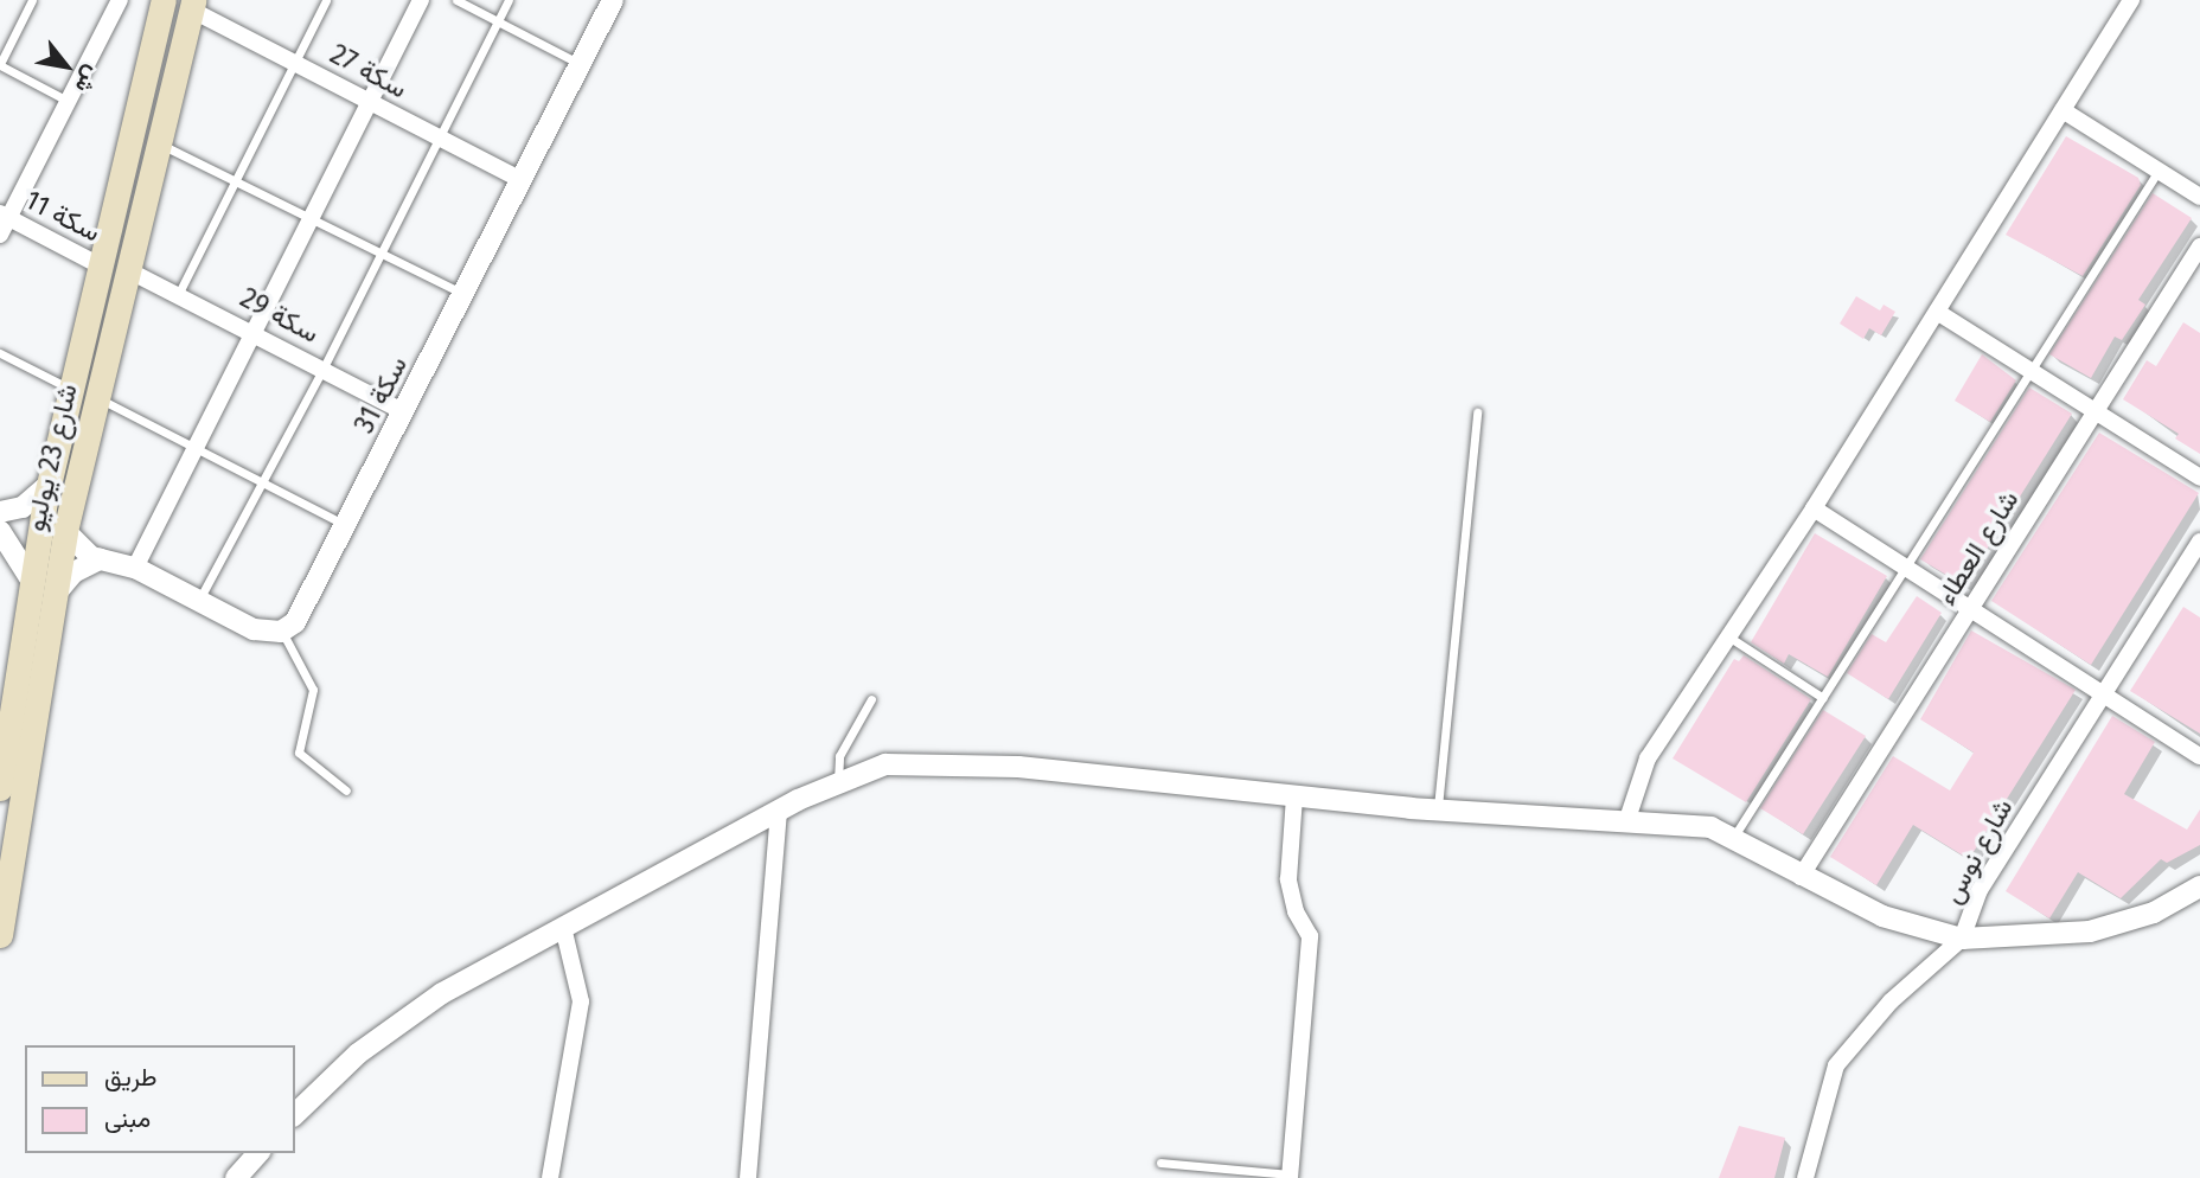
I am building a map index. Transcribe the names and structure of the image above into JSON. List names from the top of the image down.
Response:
{
  "streets": {
    "main road": ["شارع 23 يوليو"],
    "street": [
      "سكة 27",
      "سكة 11",
      "سكة 29",
      "سكة 31",
      "شارع العطاء",
      "شارع نوس"
    ]
  },
  "crossings": [
    ["سكة 27", "سكة 31"],
    ["سكة 27", "شارع 23 يوليو"],
    ["سكة 11", "شارع 23 يوليو"],
    ["سكة 29", "سكة 31"],
    ["سكة 29", "شارع 23 يوليو"]
  ],
  "legend": ["طريق", "مبنى"],
  "north": "bottom right"
}
